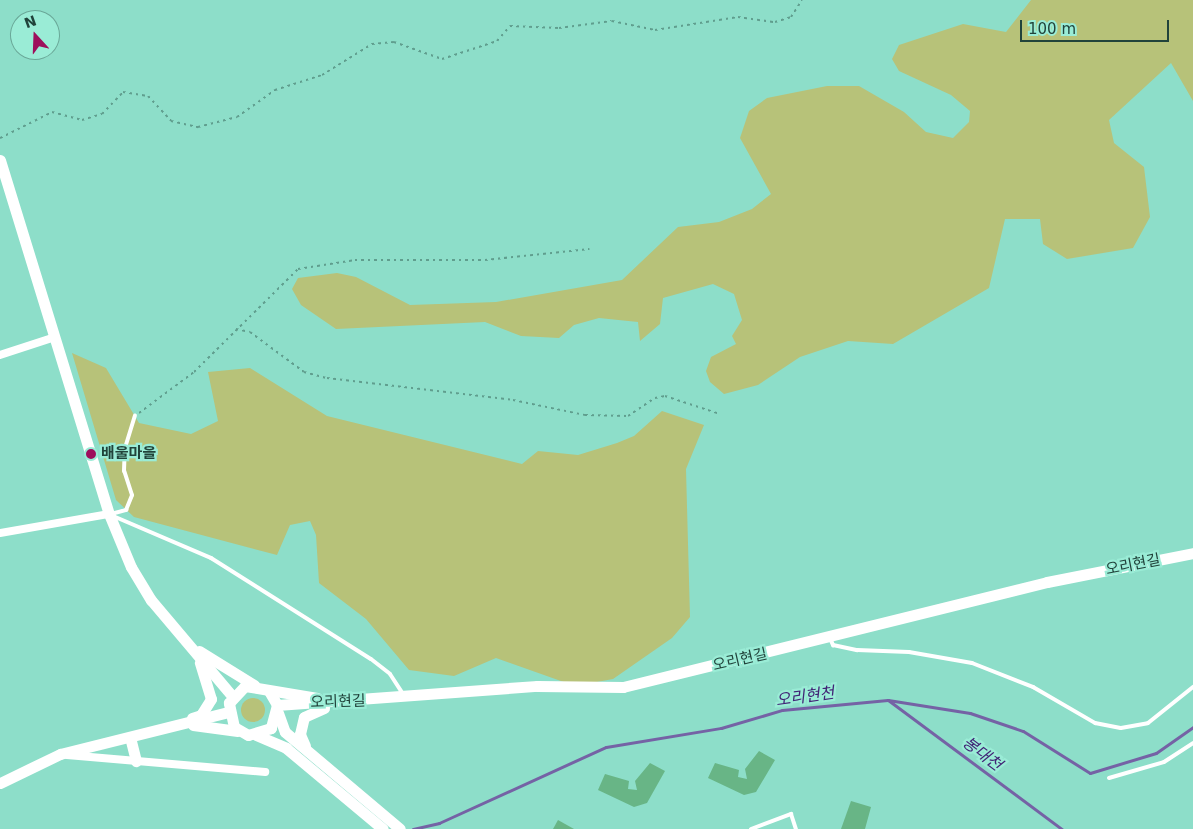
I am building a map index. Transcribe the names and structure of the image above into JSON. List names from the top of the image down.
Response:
{
  "streets": {
    "street": ["오리현길"]
  },
  "water": ["오리현천", "봉대천"],
  "places": ["배울마을"],
  "scale_bar": "100 m",
  "north": "top"
}
